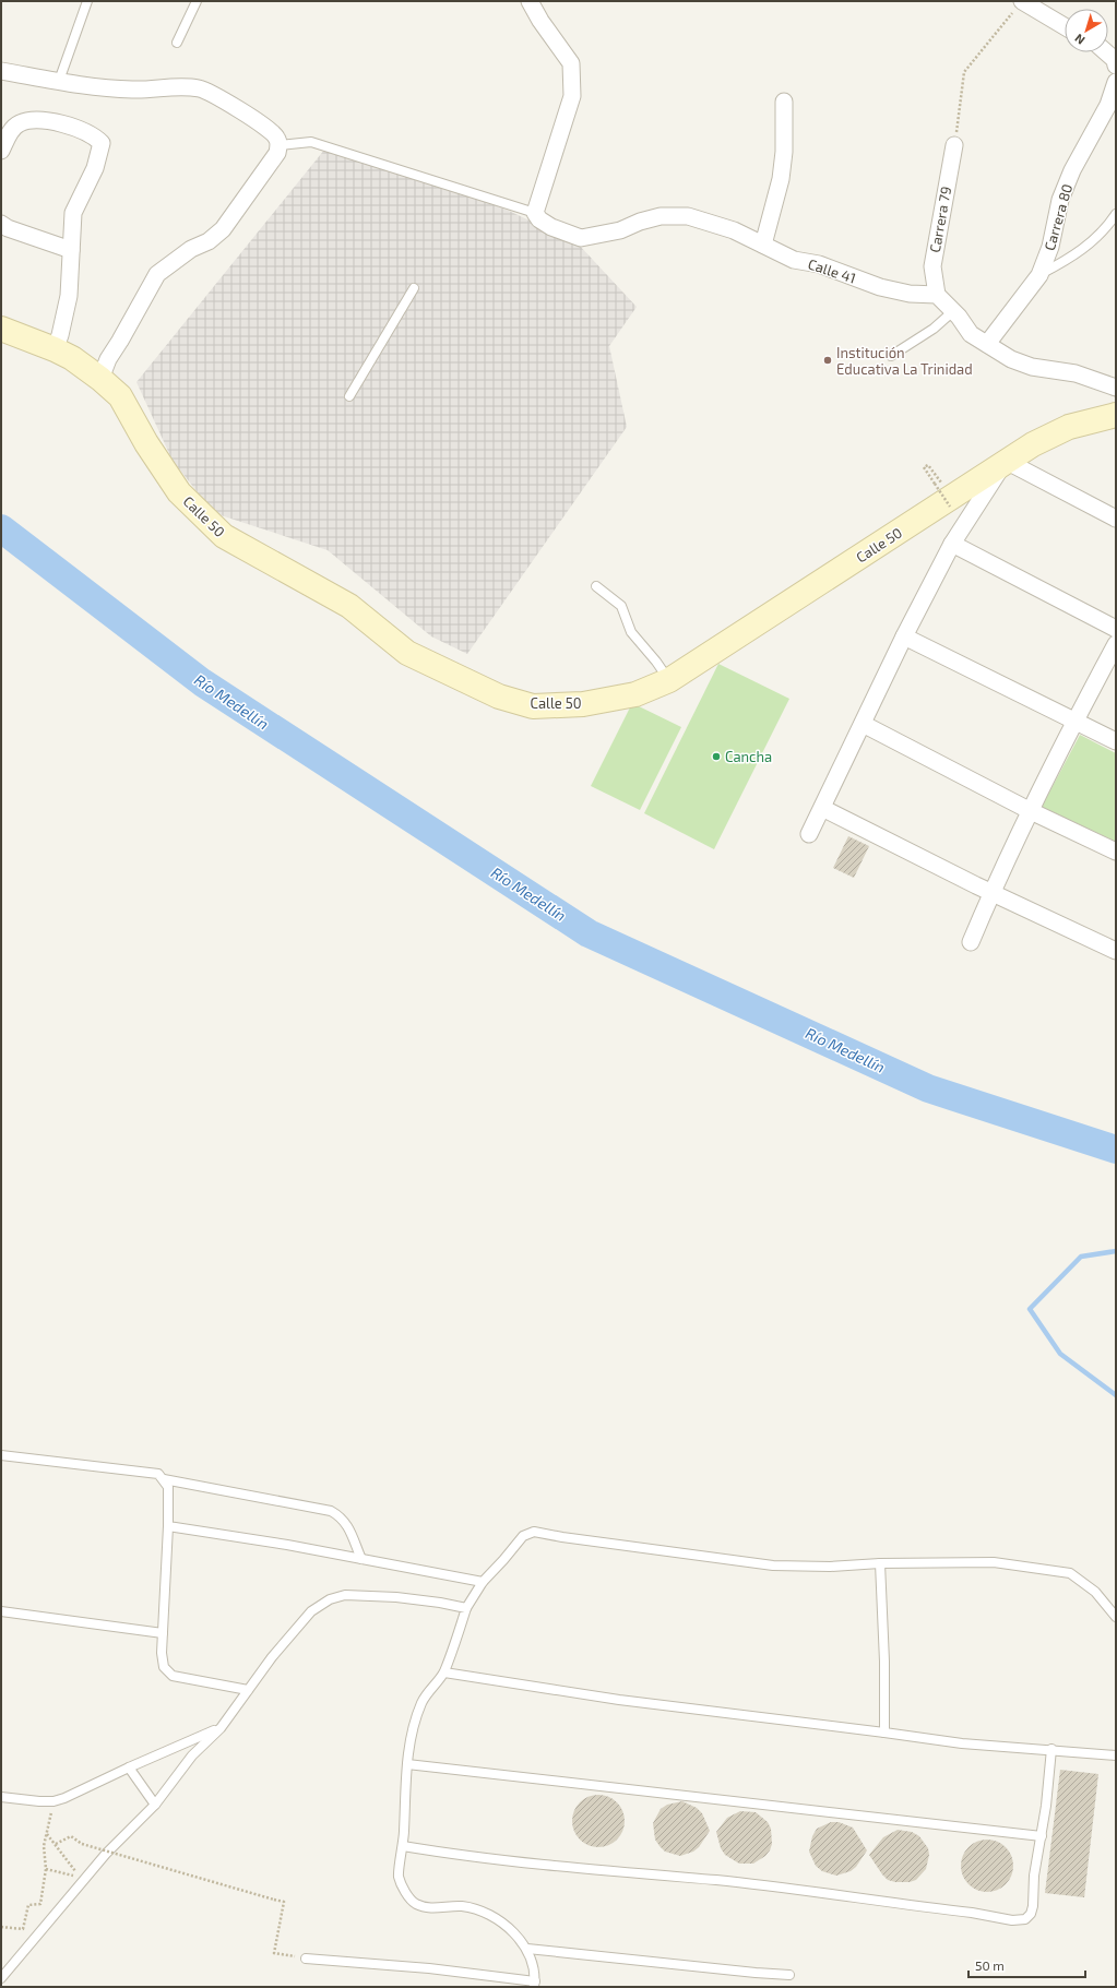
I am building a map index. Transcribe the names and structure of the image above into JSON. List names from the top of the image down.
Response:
{
  "streets": {
    "main road": ["Calle 50"],
    "street": ["Carrera 80", "Carrera 79", "Calle 41"]
  },
  "crossings": [
    ["Carrera 79", "Calle 41"]
  ],
  "water": ["Río Medellín"],
  "places": ["Institución Educativa La Trinidad", "Cancha"],
  "scale_bar": "50 m",
  "north": "bottom left"
}
